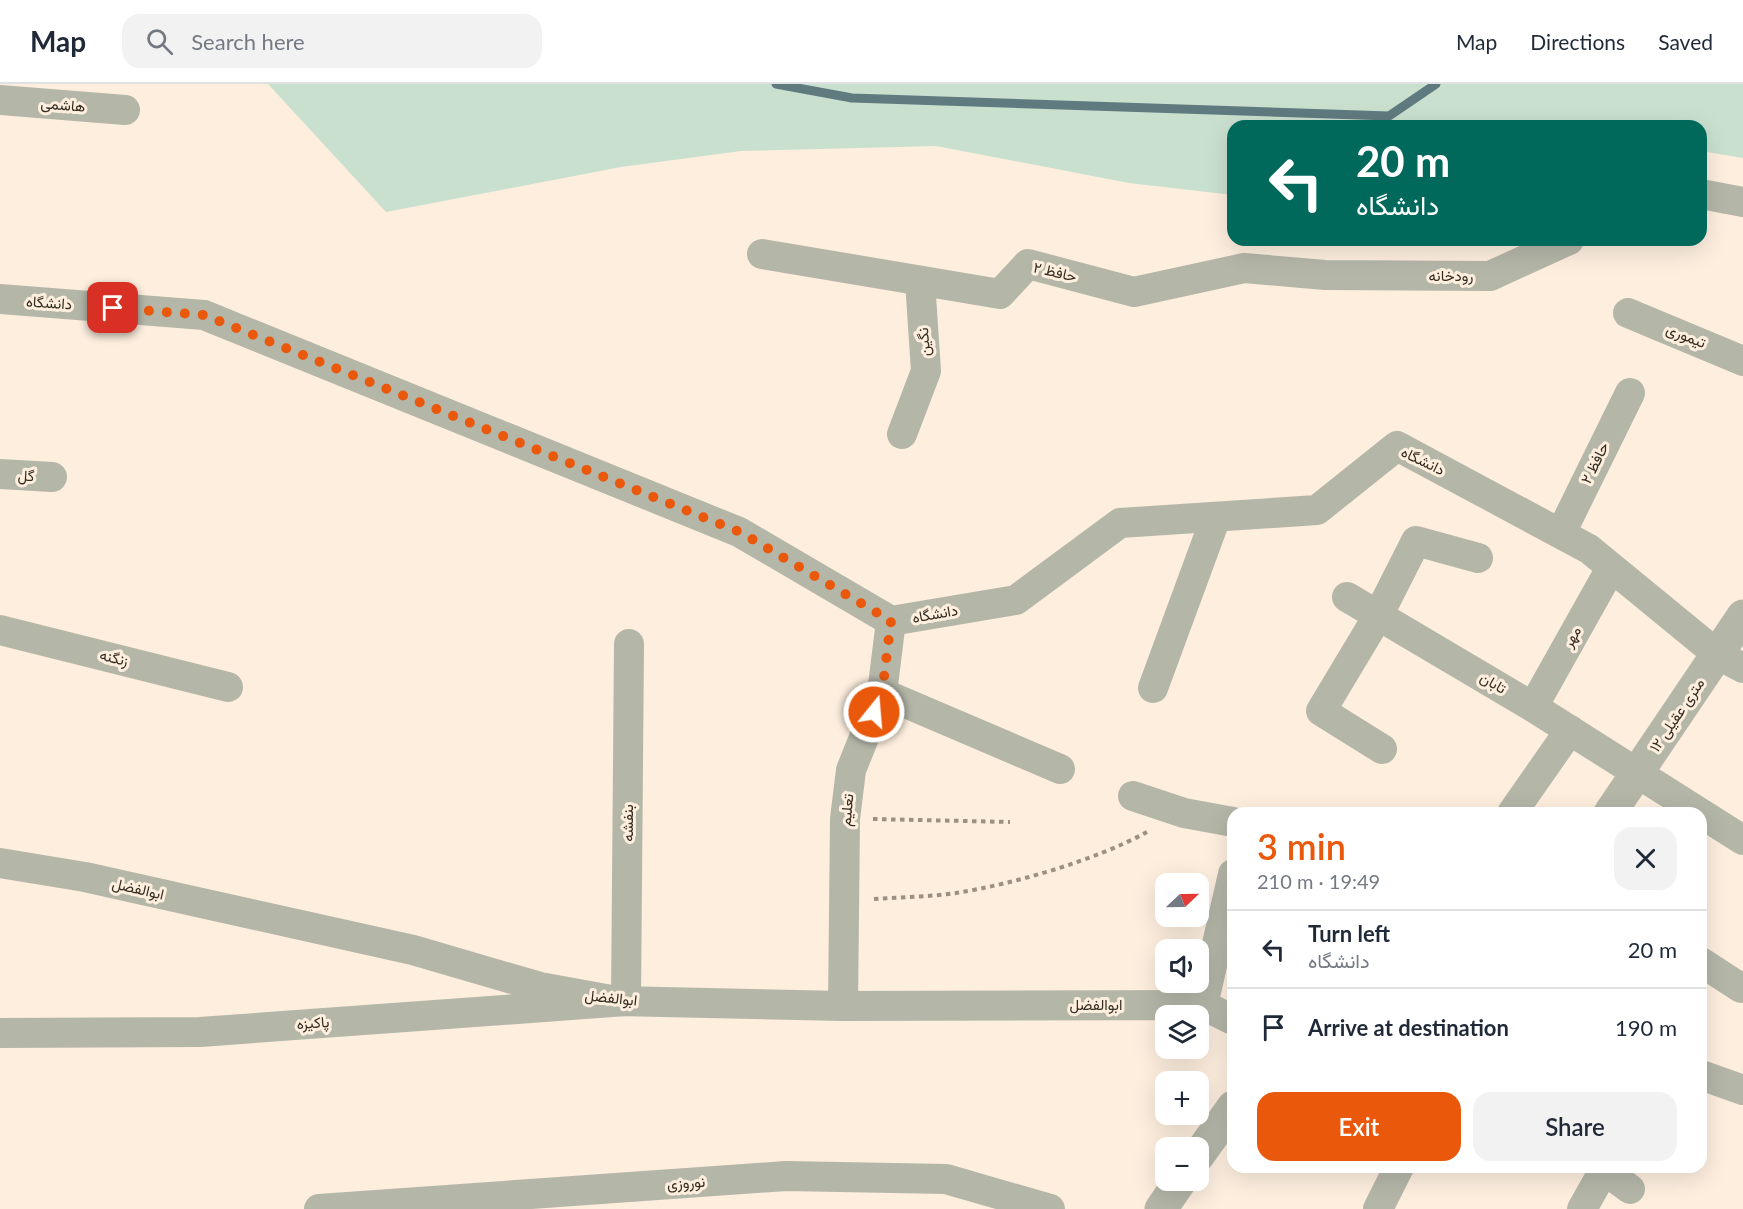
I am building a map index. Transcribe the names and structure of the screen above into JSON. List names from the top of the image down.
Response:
{
  "streets": {
    "street": [
      "هاشمی",
      "حافظ ۲",
      "رودخانه",
      "دانشگاه",
      "تیموری",
      "نگین",
      "گل",
      "مهر",
      "زنگنه",
      "تابان",
      "۱۲ متری عقیلی",
      "تعلیم",
      "بنفشه",
      "ابوالفضل",
      "پاکیزه",
      "نوروزی"
    ]
  },
  "crossings": [
    ["حافظ ۲", "رودخانه"],
    ["حافظ ۲", "دانشگاه"],
    ["حافظ ۲", "نگین"],
    ["دانشگاه", "مهر"],
    ["دانشگاه", "۱۲ متری عقیلی"],
    ["دانشگاه", "تعلیم"],
    ["مهر", "تابان"],
    ["تابان", "۱۲ متری عقیلی"],
    ["تعلیم", "ابوالفضل"],
    ["بنفشه", "ابوالفضل"],
    ["بنفشه", "پاکیزه"],
    ["ابوالفضل", "پاکیزه"]
  ],
  "north": "right",
  "page": {
    "header": "Map",
    "search": "Search here",
    "nav": ["Map", "Directions", "Saved"],
    "turn": ["20 m", "دانشگاه"],
    "heading": ["3 min", "210 m · 19:49"],
    "map_buttons": ["+", "−"],
    "list": [
      {
        "name": "Turn left",
        "note": "دانشگاه",
        "value": "20 m"
      },
      {
        "name": "Arrive at destination",
        "value": "190 m"
      }
    ],
    "buttons": ["Exit", "Share"]
  }
}
